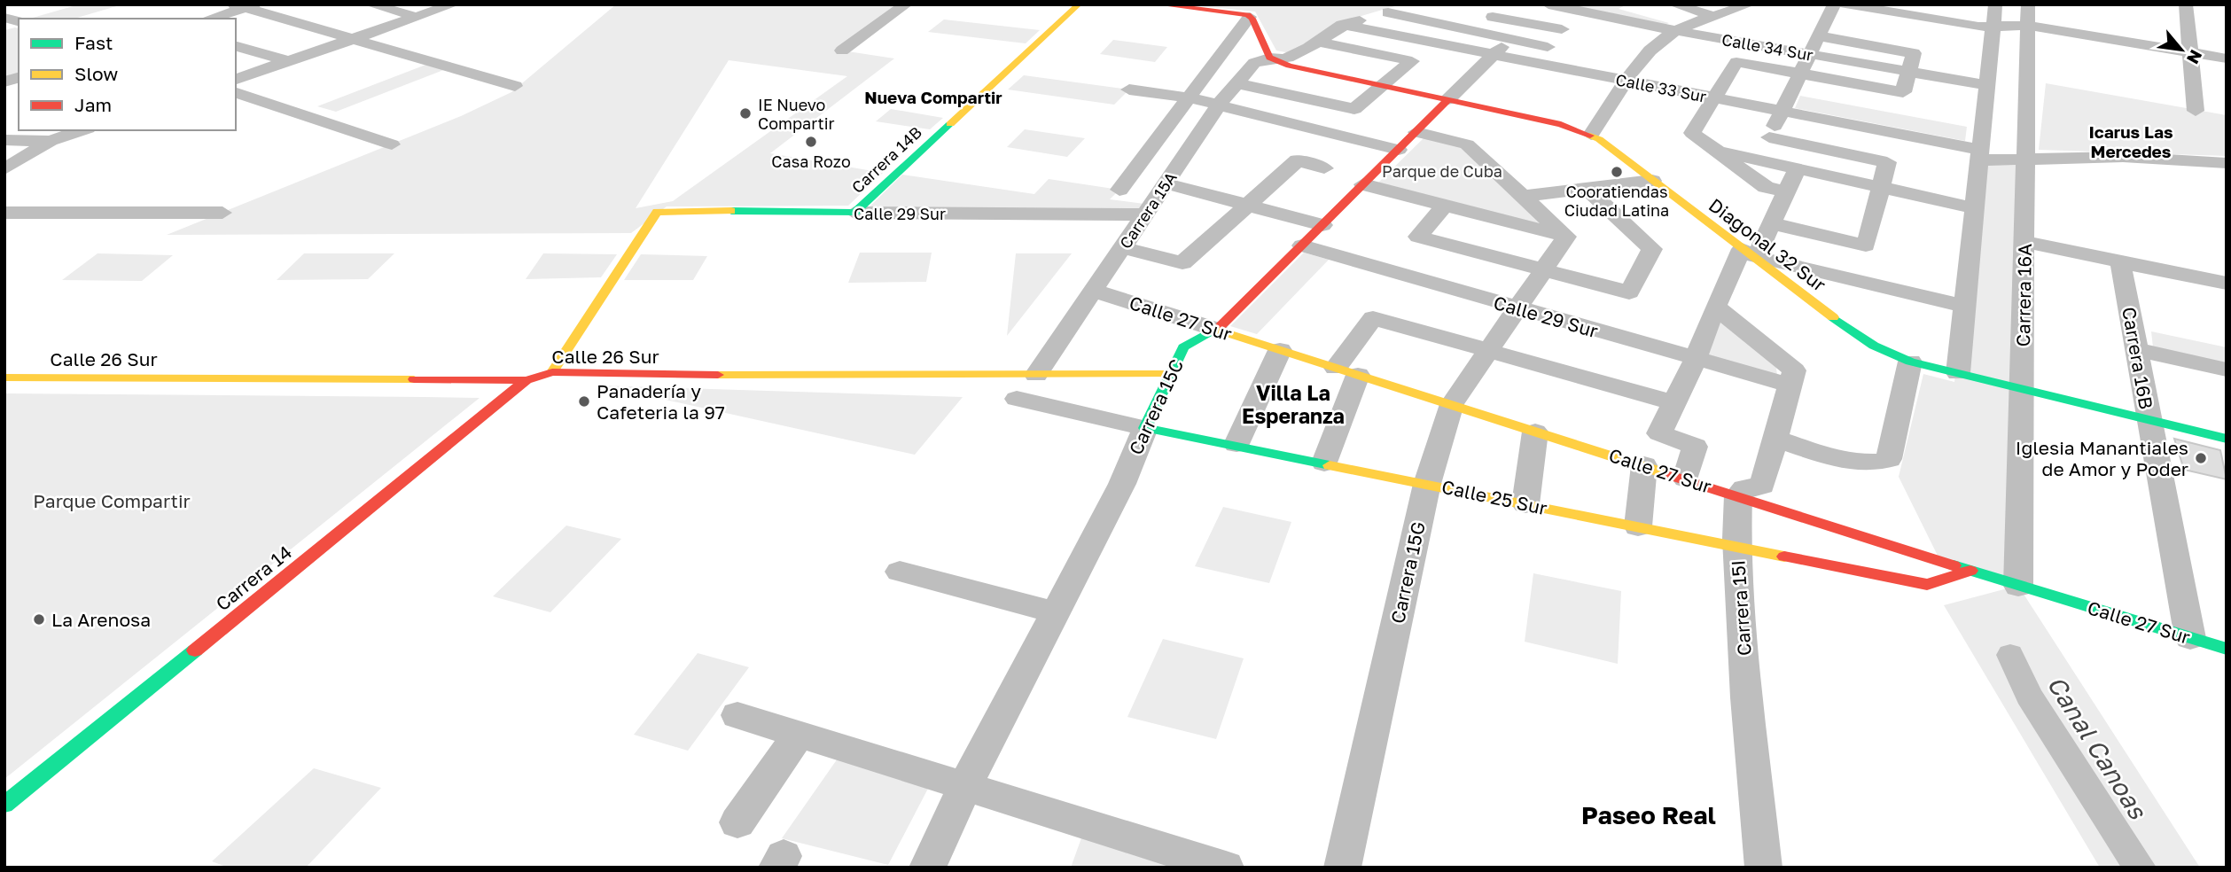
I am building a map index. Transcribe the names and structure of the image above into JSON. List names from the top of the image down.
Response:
{
  "streets": {
    "street": [
      "Calle 34 Sur",
      "Calle 33 Sur",
      "Carrera 14B",
      "Carrera 15A",
      "Calle 29 Sur",
      "Diagonal 32 Sur",
      "Carrera 16A",
      "Calle 27 Sur",
      "Calle 26 Sur",
      "Carrera 16B",
      "Carrera 15C",
      "Calle 25 Sur",
      "Carrera 15G",
      "Carrera 14",
      "Carrera 15I"
    ]
  },
  "crossings": [
    ["Calle 33 Sur", "Carrera 15A"],
    ["Calle 33 Sur", "Carrera 16A"],
    ["Calle 33 Sur", "Carrera 15C"],
    ["Carrera 14B", "Calle 29 Sur"],
    ["Carrera 15A", "Calle 29 Sur"],
    ["Carrera 15A", "Diagonal 32 Sur"],
    ["Carrera 15A", "Calle 27 Sur"],
    ["Carrera 15A", "Calle 26 Sur"],
    ["Calle 29 Sur", "Calle 26 Sur"],
    ["Calle 29 Sur", "Carrera 15C"],
    ["Calle 29 Sur", "Carrera 15G"],
    ["Diagonal 32 Sur", "Carrera 16A"],
    ["Diagonal 32 Sur", "Carrera 16B"],
    ["Diagonal 32 Sur", "Carrera 15C"],
    ["Carrera 16A", "Calle 27 Sur"],
    ["Calle 27 Sur", "Carrera 16B"],
    ["Calle 27 Sur", "Carrera 15C"],
    ["Calle 27 Sur", "Calle 25 Sur"],
    ["Calle 27 Sur", "Carrera 15G"],
    ["Calle 27 Sur", "Carrera 15I"],
    ["Calle 26 Sur", "Carrera 15C"],
    ["Calle 26 Sur", "Carrera 14"],
    ["Carrera 15C", "Calle 25 Sur"],
    ["Calle 25 Sur", "Carrera 15G"],
    ["Calle 25 Sur", "Carrera 15I"]
  ],
  "districts": [
    "Nueva Compartir",
    "Icarus Las Mercedes",
    "Villa La Esperanza",
    "Paseo Real"
  ],
  "water": ["Canal Canoas"],
  "parks": ["Parque de Cuba", "Parque Compartir"],
  "places": [
    "IE Nuevo Compartir",
    "Casa Rozo",
    "Cooratiendas Ciudad Latina",
    "Panadería y Cafeteria la 97",
    "Iglesia Manantiales de Amor y Poder",
    "La Arenosa"
  ],
  "legend": ["Fast", "Slow", "Jam"],
  "north": "bottom right"
}
